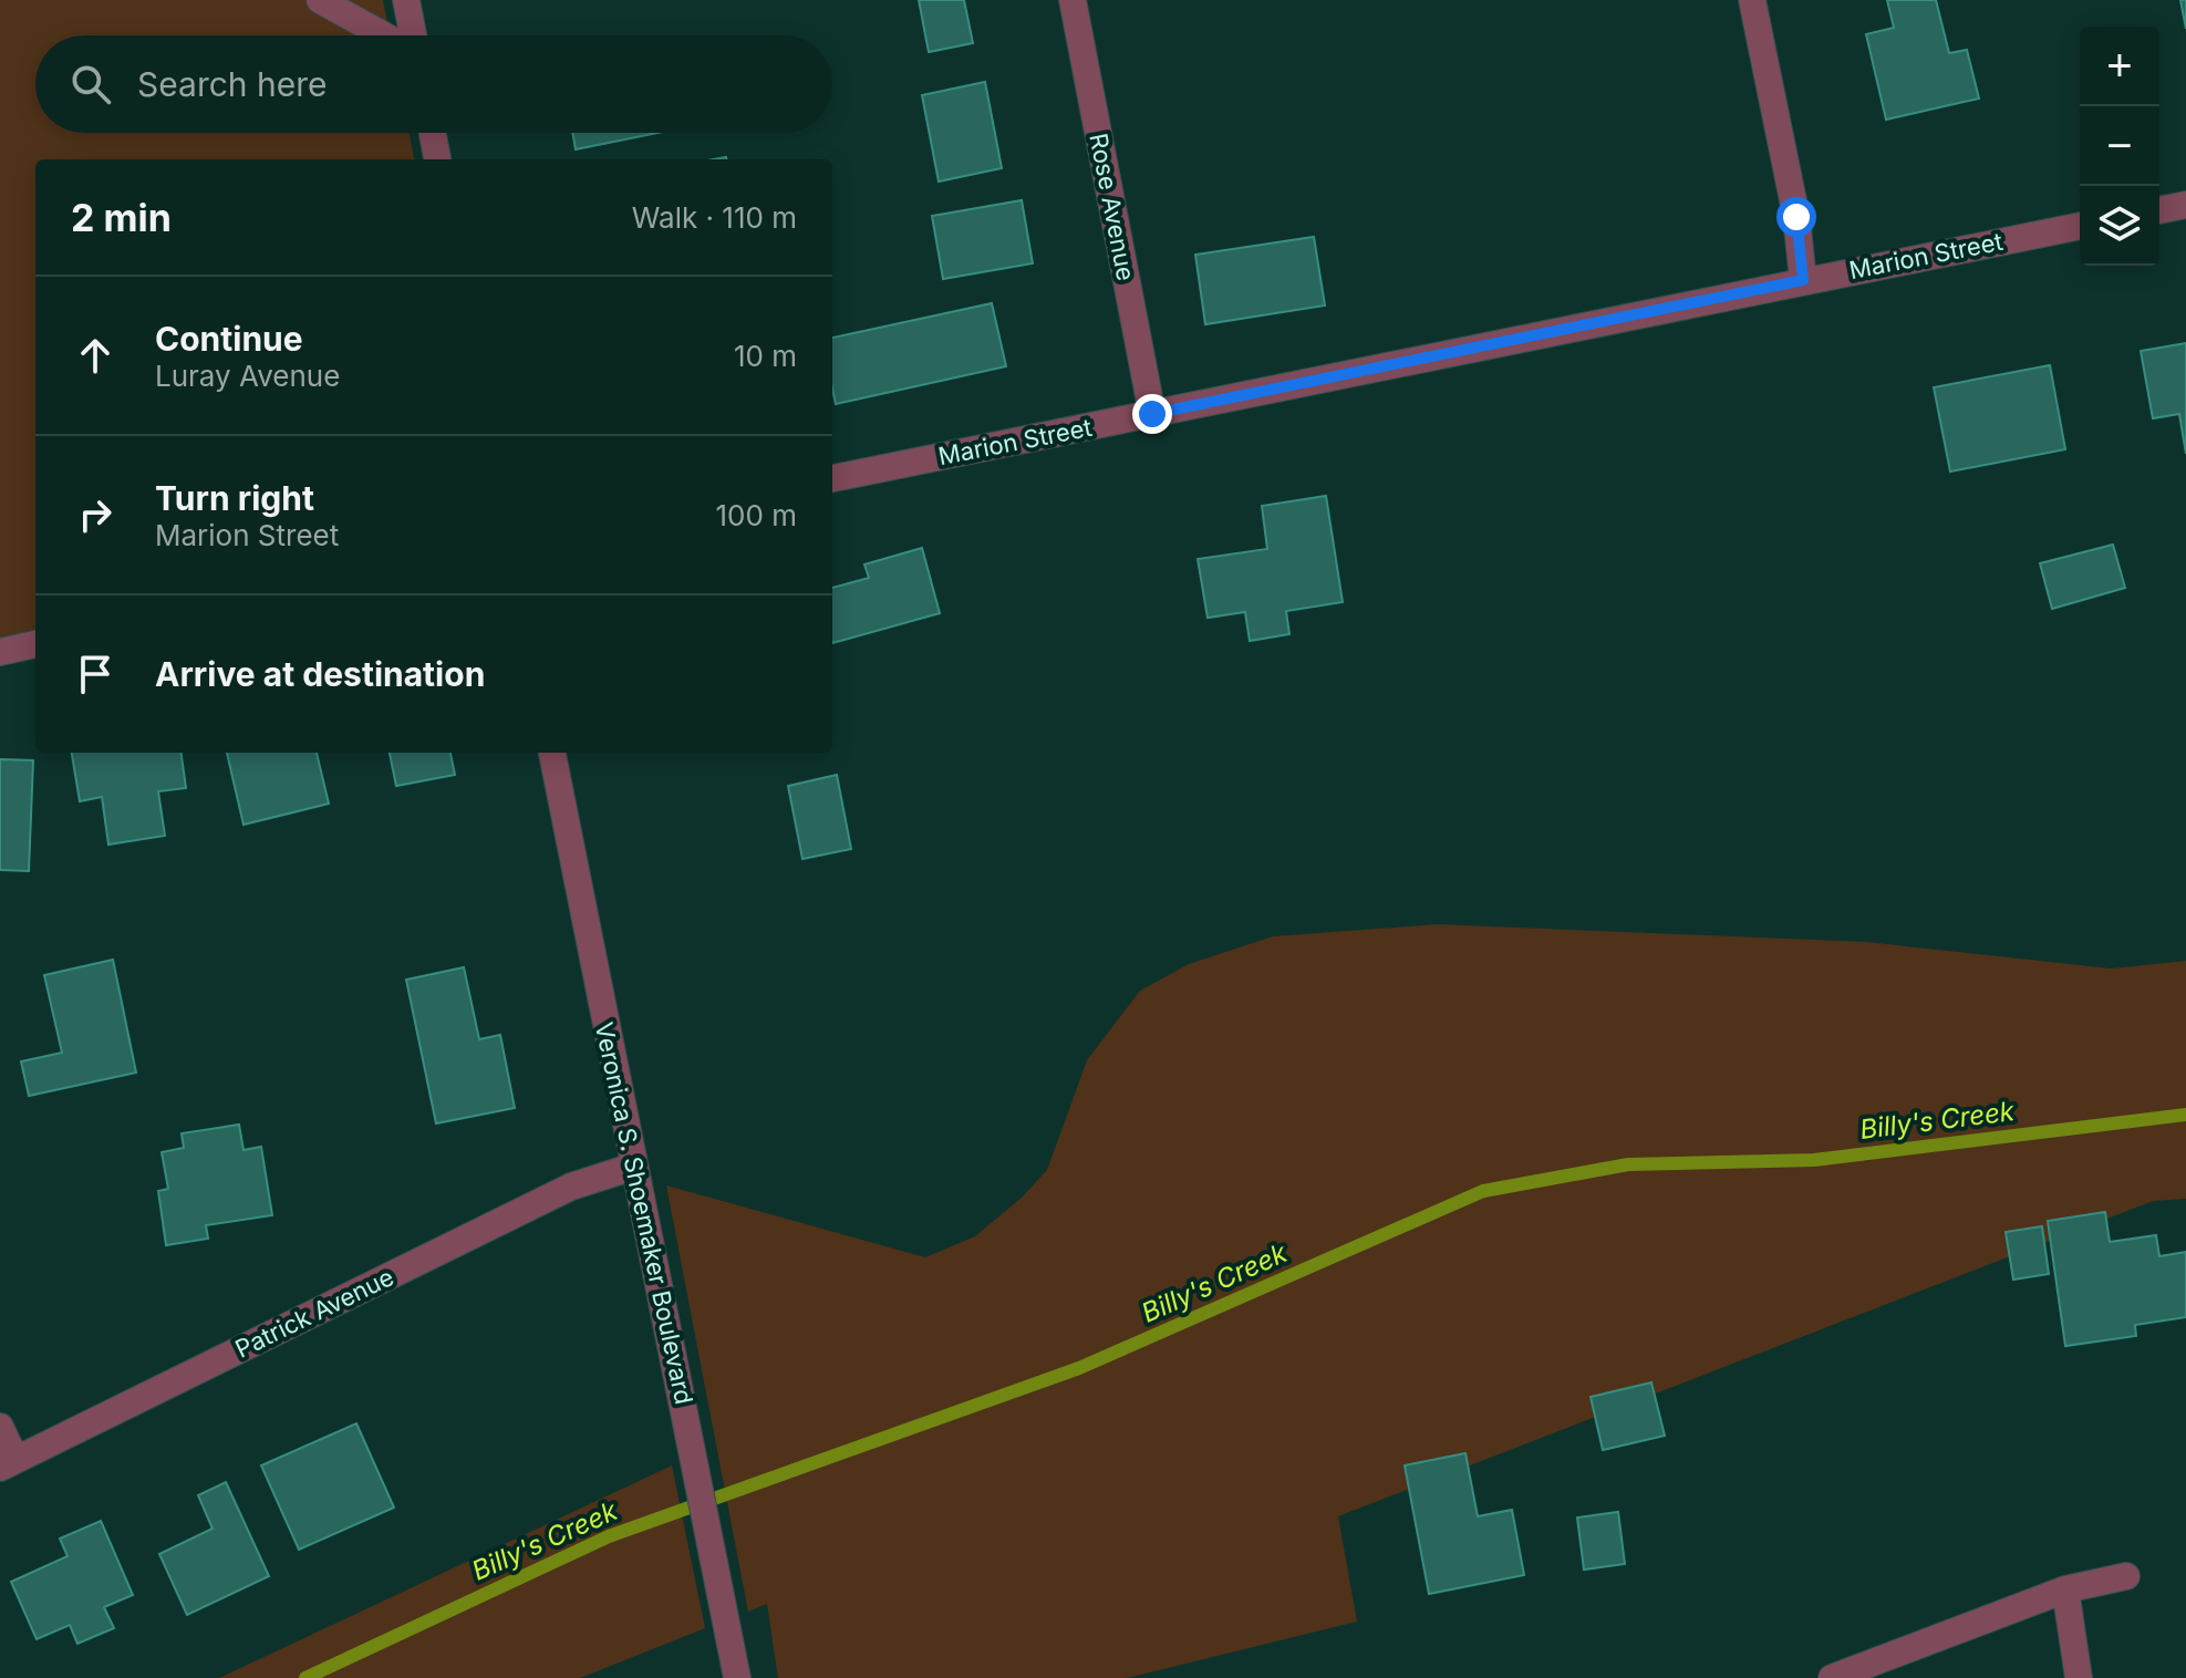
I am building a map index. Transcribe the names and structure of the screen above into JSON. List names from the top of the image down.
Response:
{
  "streets": {
    "street": [
      "Rose Avenue",
      "Marion Street",
      "Veronica S. Shoemaker Boulevard",
      "Patrick Avenue"
    ]
  },
  "crossings": [
    ["Rose Avenue", "Marion Street"],
    ["Veronica S. Shoemaker Boulevard", "Patrick Avenue"]
  ],
  "water": ["Billy's Creek"],
  "page": {
    "map_buttons": ["+", "−"],
    "search": "Search here",
    "heading": ["2 min", "Walk · 110 m"],
    "list": [
      ["Continue", "Luray Avenue", "10 m"],
      ["Turn right", "Marion Street", "100 m"],
      "Arrive at destination"
    ]
  }
}
